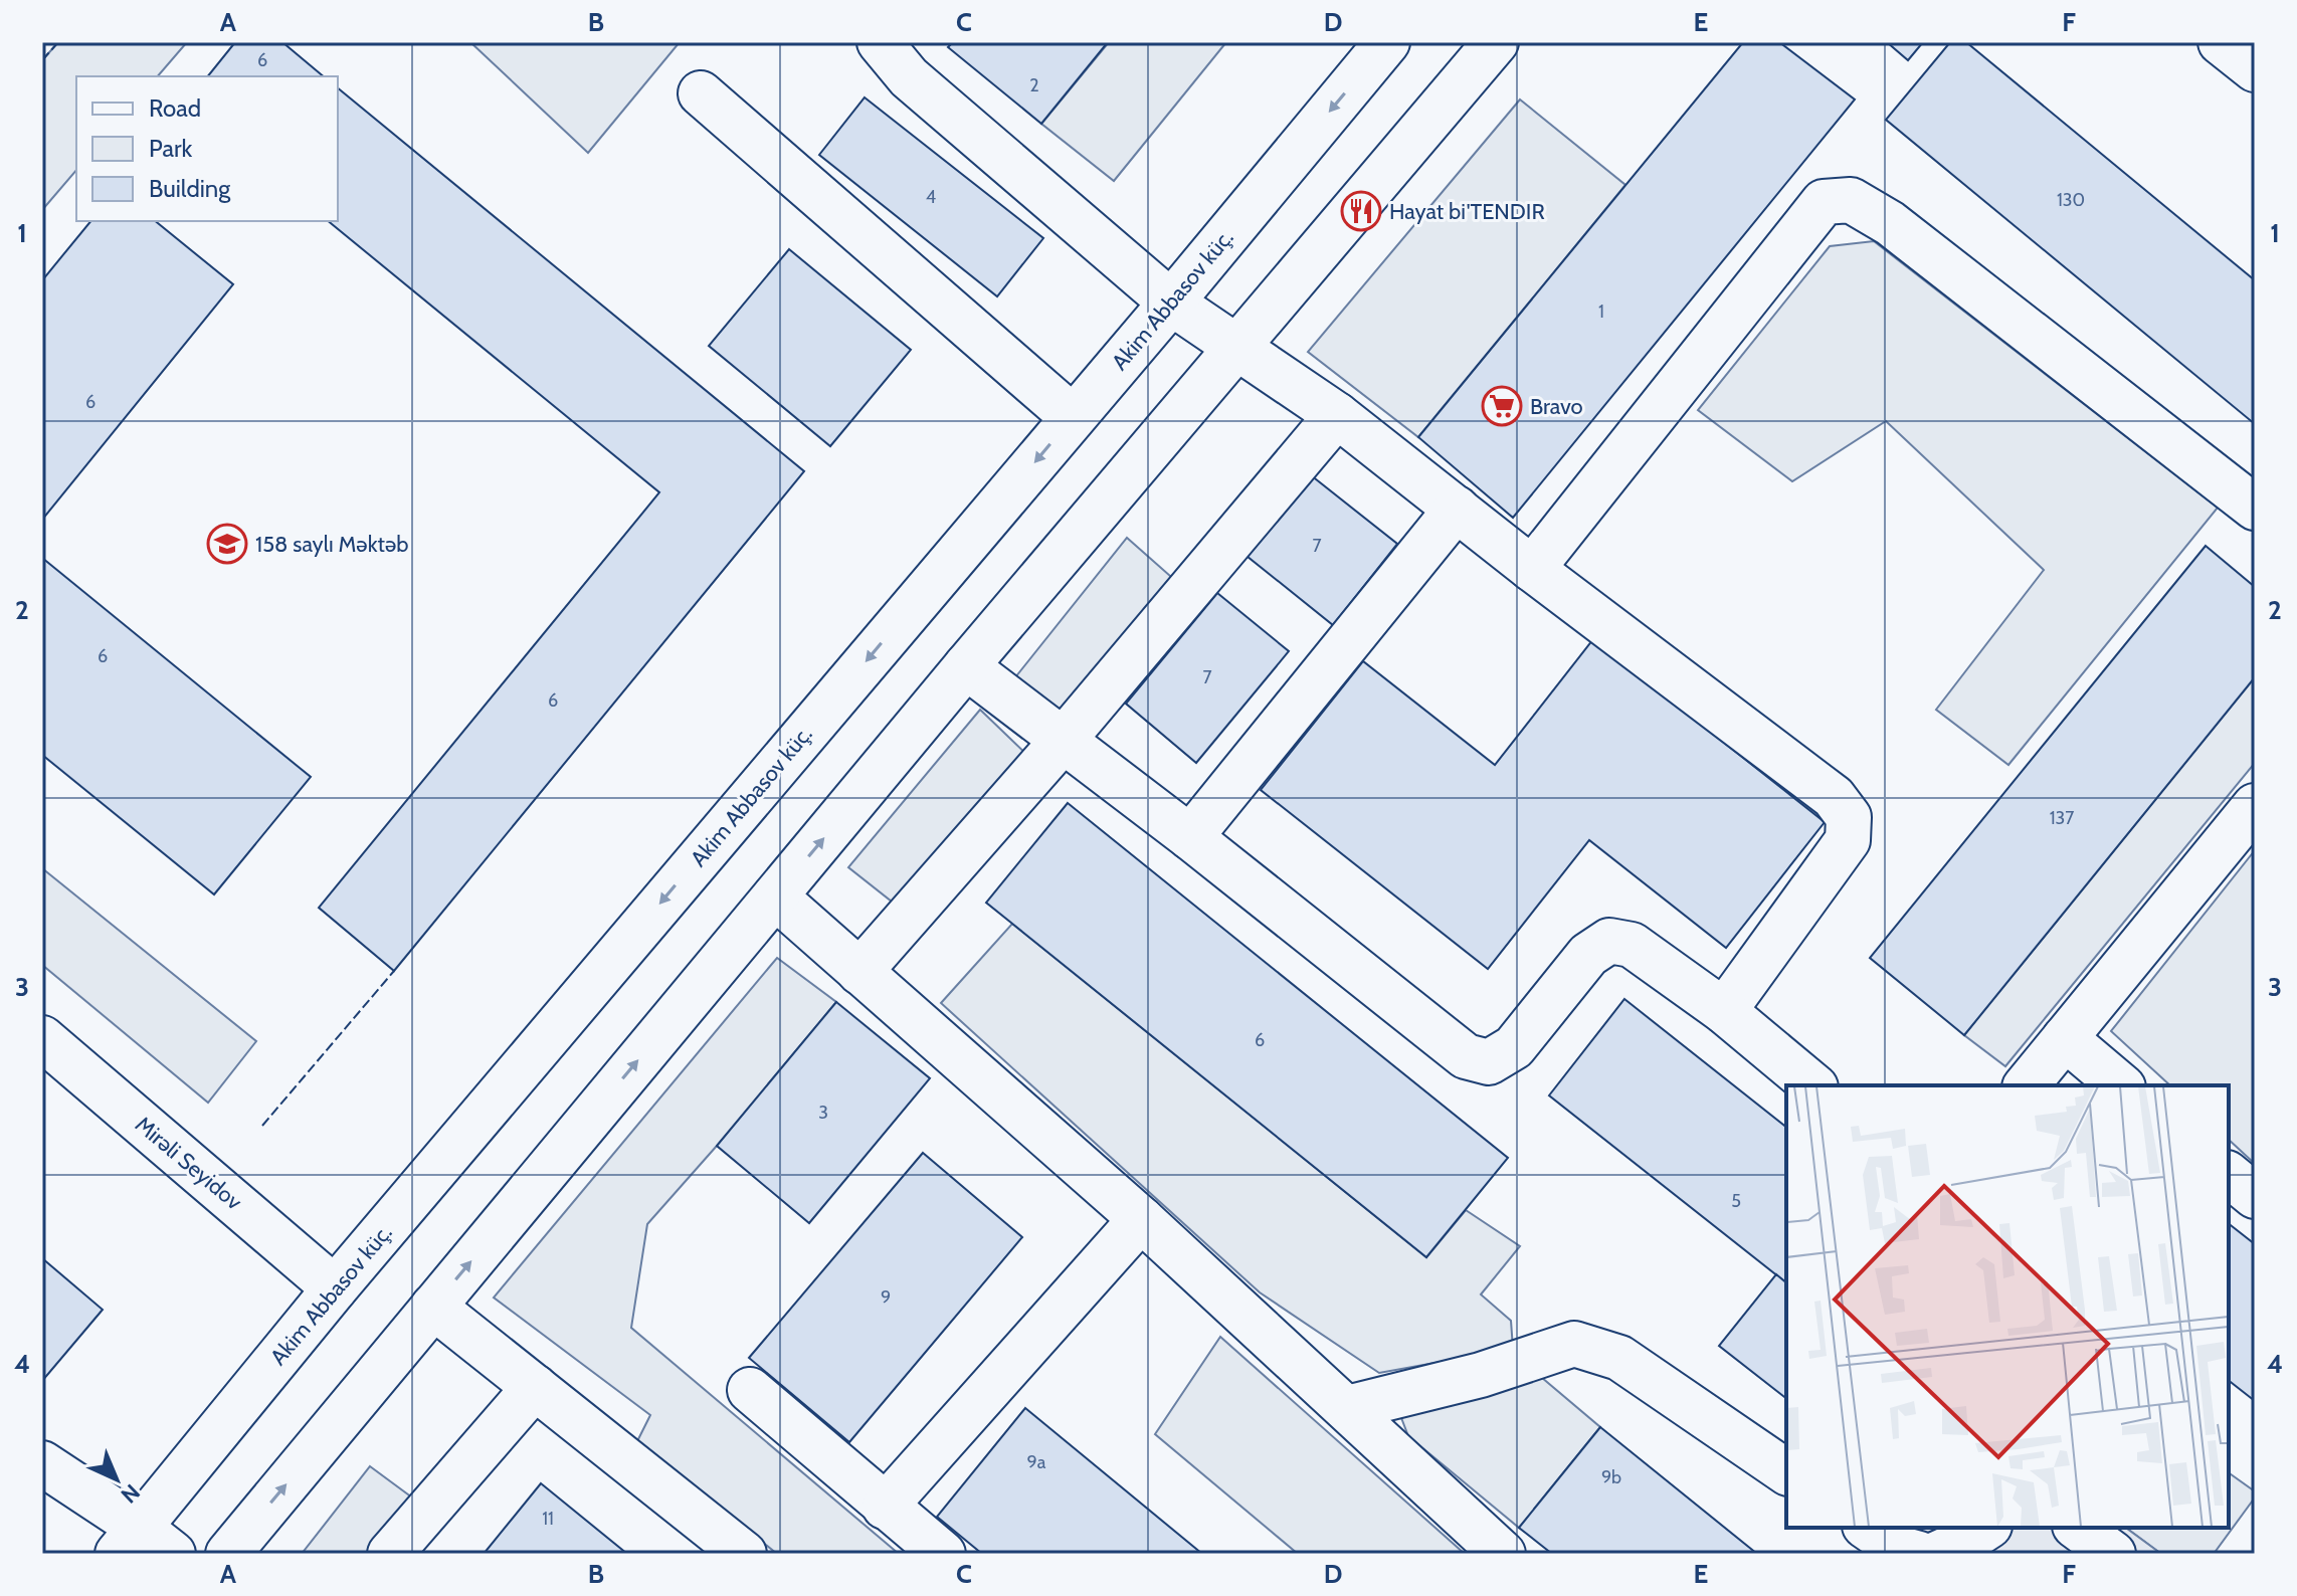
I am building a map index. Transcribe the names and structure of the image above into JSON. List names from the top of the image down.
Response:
{
  "streets": {
    "main road": ["Akim Abbasov küç.", "Mirəli Seyidov"]
  },
  "crossings": [
    ["Akim Abbasov küç.", "Mirəli Seyidov"]
  ],
  "places": {
    "restaurant": ["Hayat bi'TENDIR"],
    "supermarket": ["Bravo"],
    "school or university": ["158 saylı Məktəb"]
  },
  "house_numbers": [
    "6",
    "2",
    "4",
    "130",
    "1",
    "6",
    "7",
    "6",
    "7",
    "6",
    "137",
    "6",
    "3",
    "5",
    "9",
    "9a",
    "9b",
    "11"
  ],
  "legend": ["Road", "Park", "Building"],
  "north": "bottom right",
  "grid": {
    "columns": [
      "A",
      "B",
      "C",
      "D",
      "E",
      "F"
    ],
    "rows": [
      "1",
      "2",
      "3",
      "4"
    ]
  }
}
